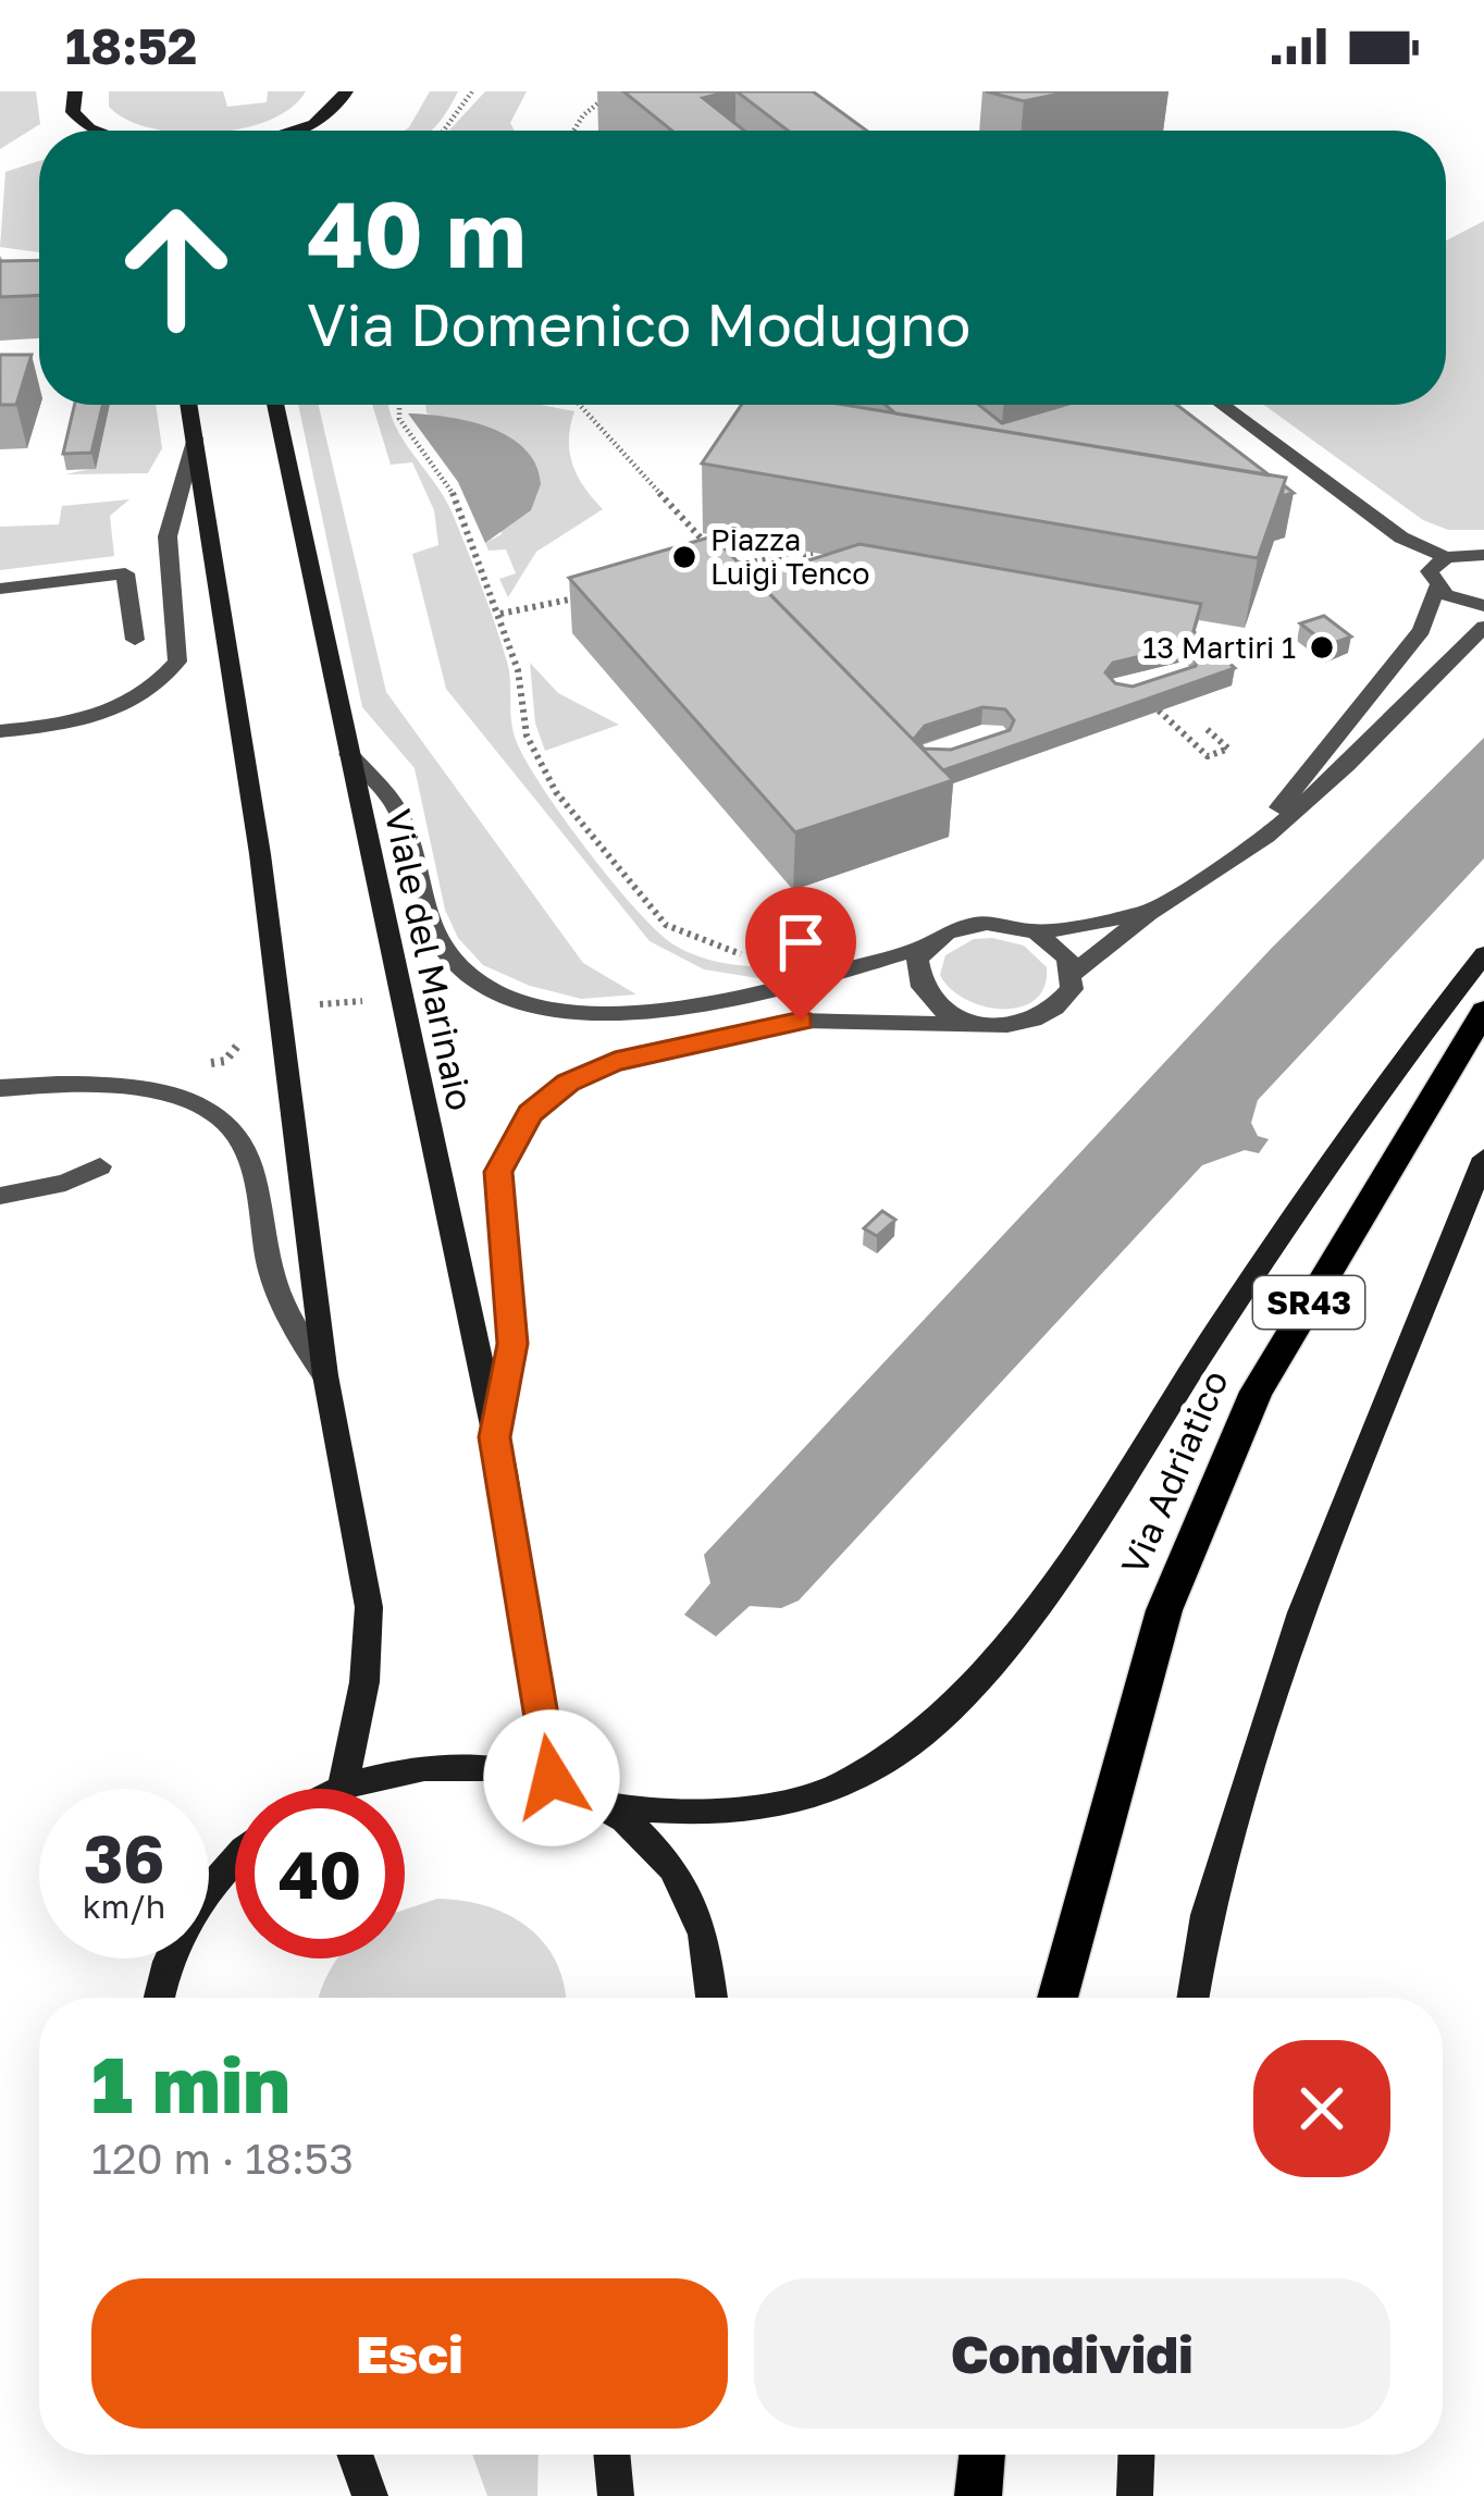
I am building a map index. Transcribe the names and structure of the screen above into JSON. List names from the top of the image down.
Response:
{
  "streets": {
    "main road": ["SR43", "Via Adriatico"],
    "street": ["Viale del Marinaio"]
  },
  "places": ["Piazza Luigi Tenco", "13 Martiri 1"],
  "page": {
    "status": "18:52",
    "turn": ["40 m", "Via Domenico Modugno"],
    "speed": "36 km/h",
    "limit": "40",
    "heading": ["1 min", "120 m · 18:53"],
    "buttons": ["Esci", "Condividi"]
  }
}
